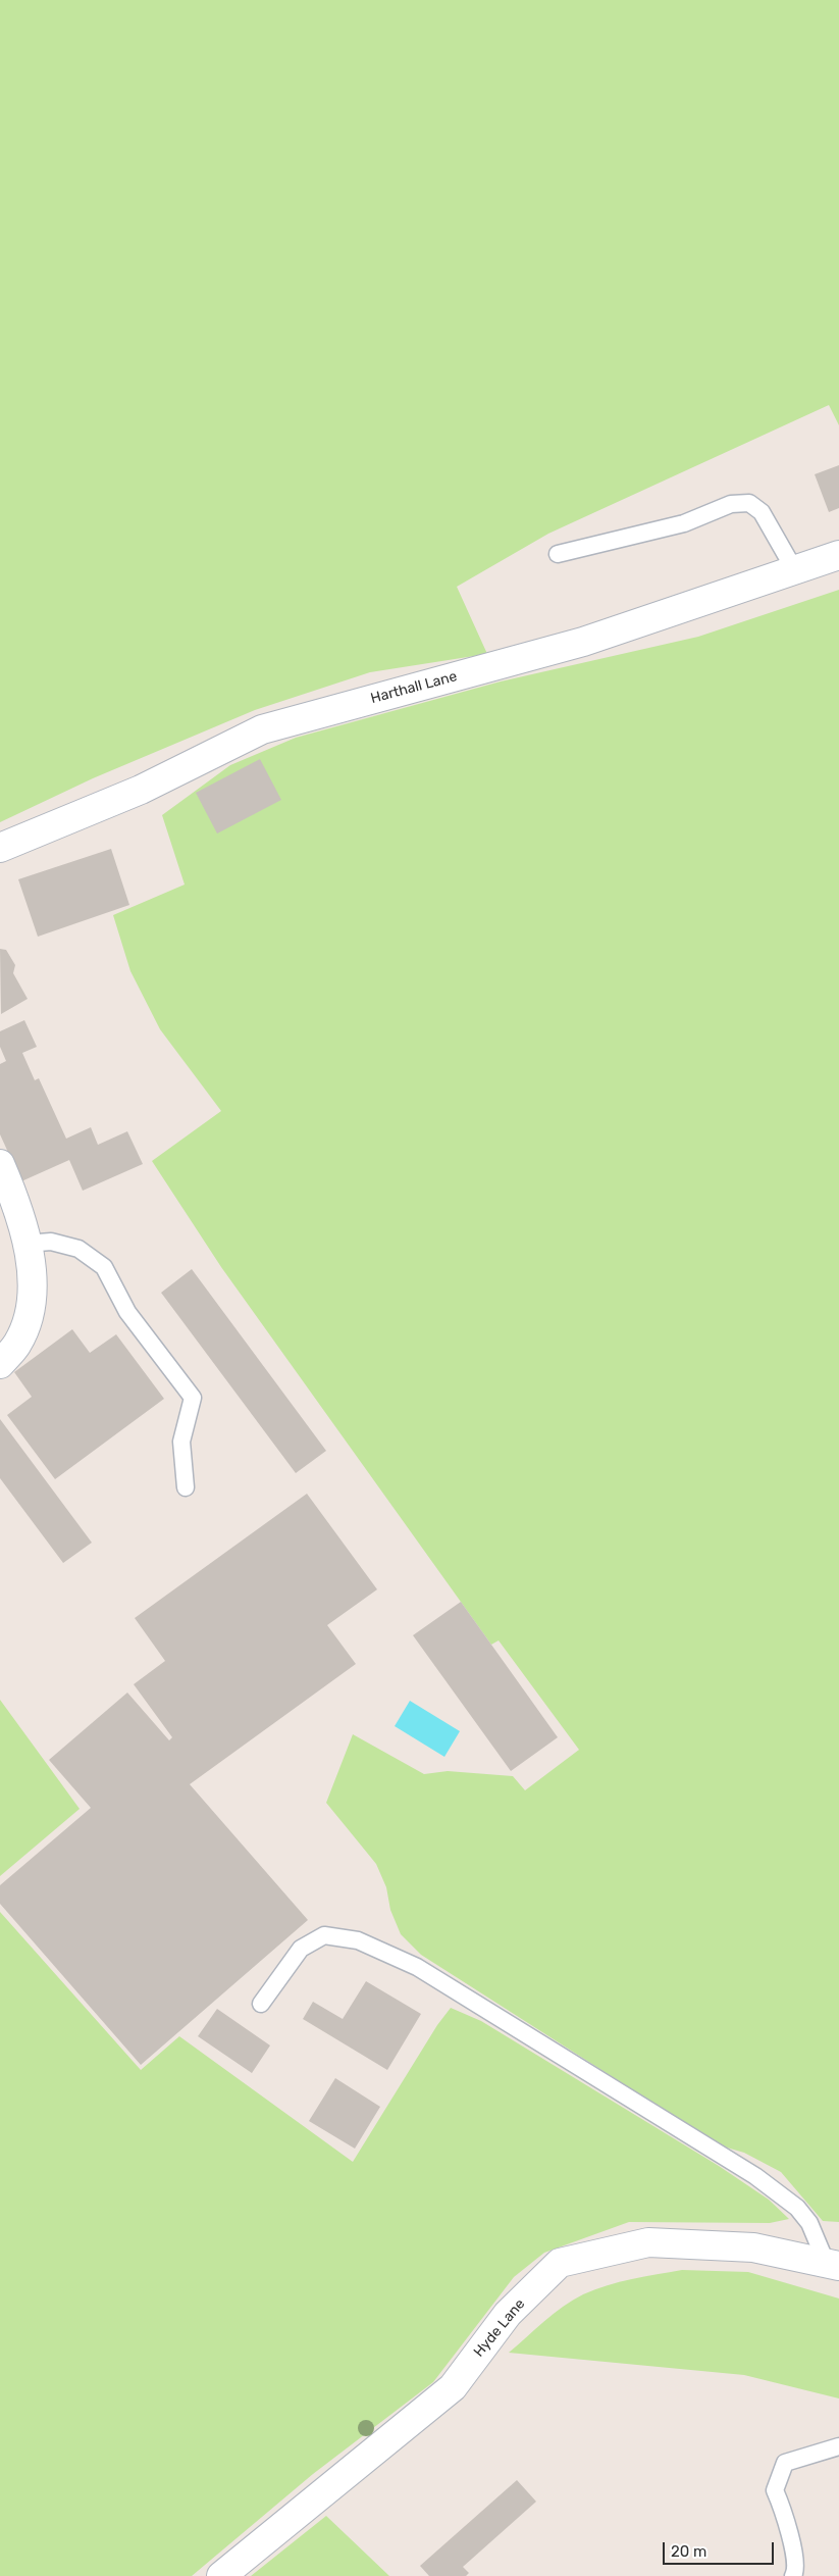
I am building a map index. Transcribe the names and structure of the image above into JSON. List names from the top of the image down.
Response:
{
  "streets": {
    "street": ["Harthall Lane", "Hyde Lane"]
  },
  "scale_bar": "20 m"
}
